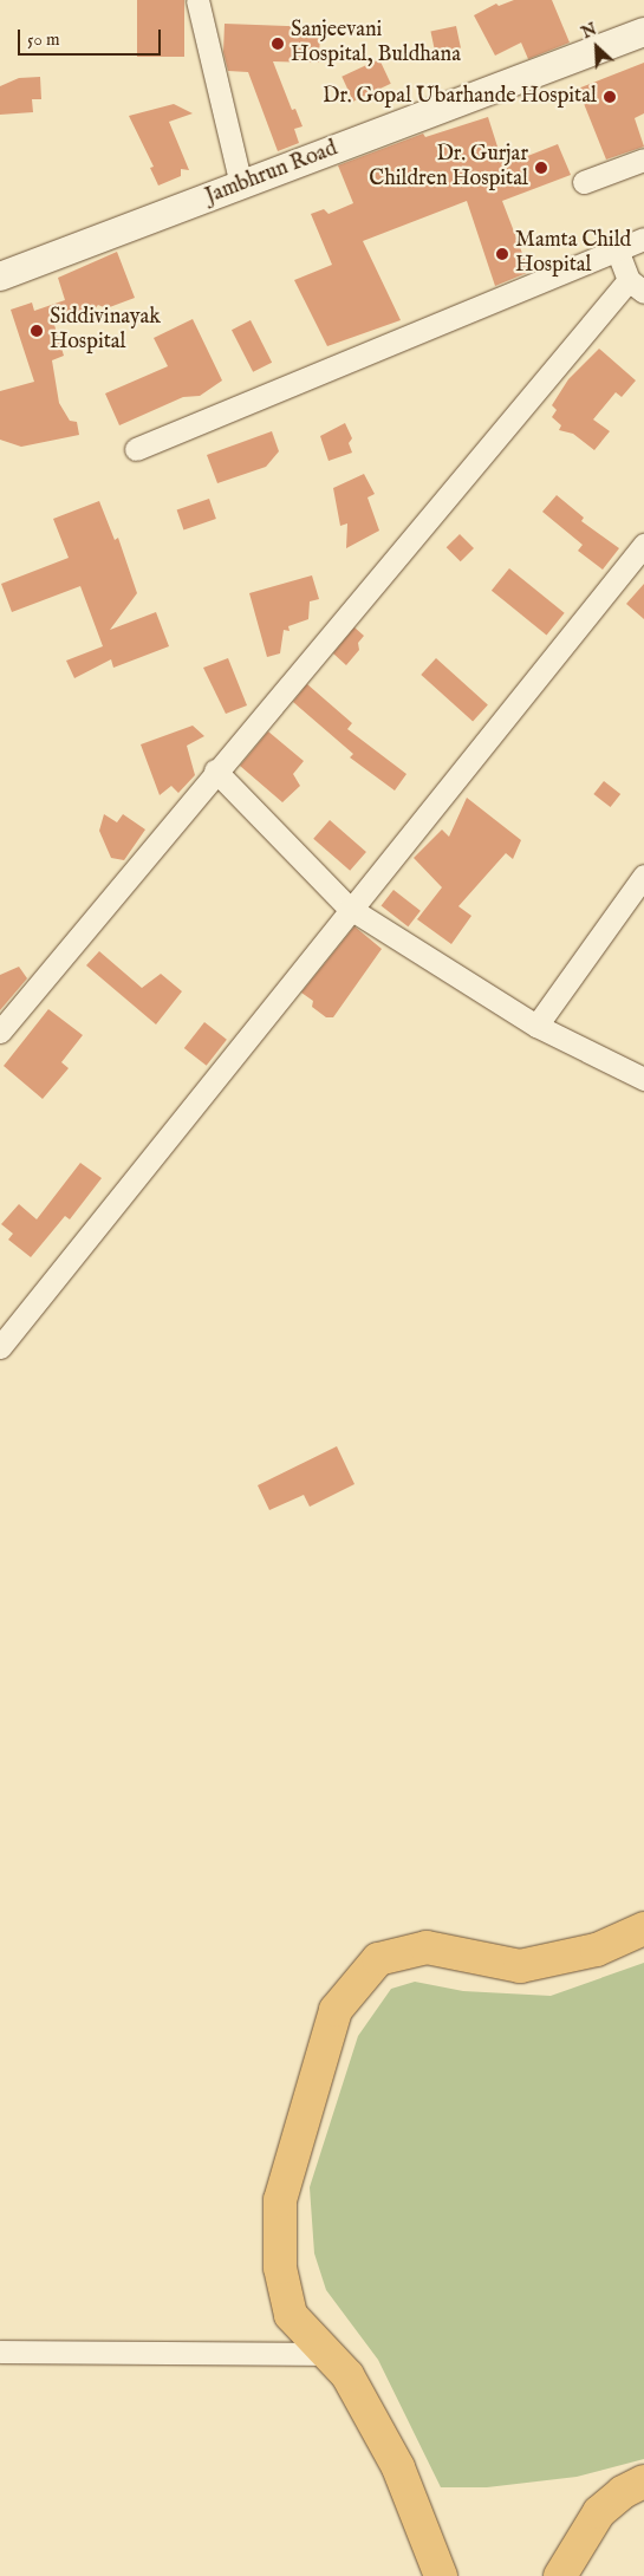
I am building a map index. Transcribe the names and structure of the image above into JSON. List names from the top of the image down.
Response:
{
  "streets": {
    "street": ["Jambhrun Road"]
  },
  "places": [
    "Sanjeevani Hospital, Buldhana",
    "Dr. Gopal Ubarhande Hospital",
    "Dr. Gurjar Children Hospital",
    "Mamta Child Hospital",
    "Siddivinayak Hospital"
  ],
  "scale_bar": "50 m",
  "north": "top left"
}
